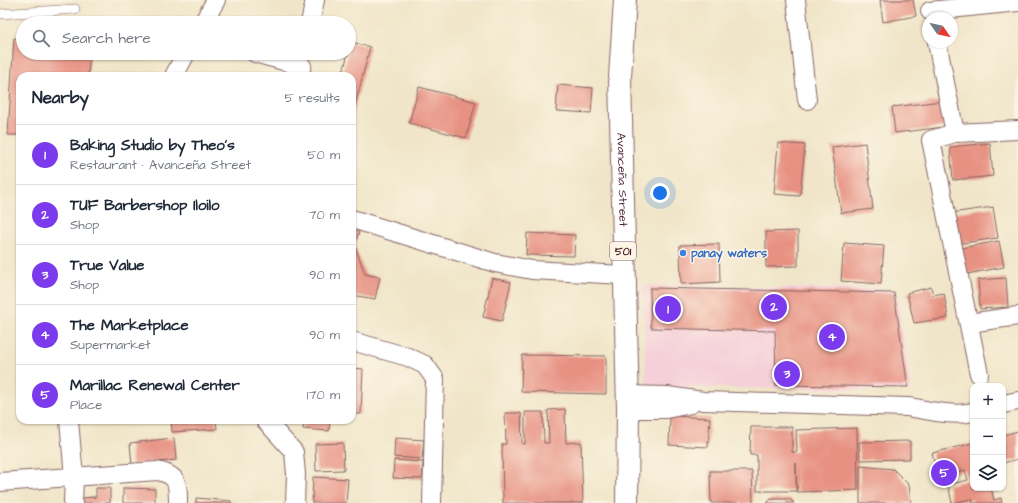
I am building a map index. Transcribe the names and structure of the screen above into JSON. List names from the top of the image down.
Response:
{
  "streets": {
    "main road": ["Avanceña Street", "501"]
  },
  "places": ["panay waters"],
  "north": "bottom right",
  "page": {
    "search": "Search here",
    "heading": ["Nearby", "5 results"],
    "list": [
      {
        "mark": "1",
        "name": "Baking Studio by Theo's",
        "note": "Restaurant · Avanceña Street",
        "value": "50 m"
      },
      {
        "mark": "2",
        "name": "TUF Barbershop Iloilo",
        "note": "Shop",
        "value": "70 m"
      },
      {
        "mark": "3",
        "name": "True Value",
        "note": "Shop",
        "value": "90 m"
      },
      {
        "mark": "4",
        "name": "The Marketplace",
        "note": "Supermarket",
        "value": "90 m"
      },
      {
        "mark": "5",
        "name": "Marillac Renewal Center",
        "note": "Place",
        "value": "170 m"
      }
    ],
    "pins": [
      "2",
      "1",
      "4",
      "3",
      "5"
    ],
    "map_buttons": ["+", "−"]
  }
}
